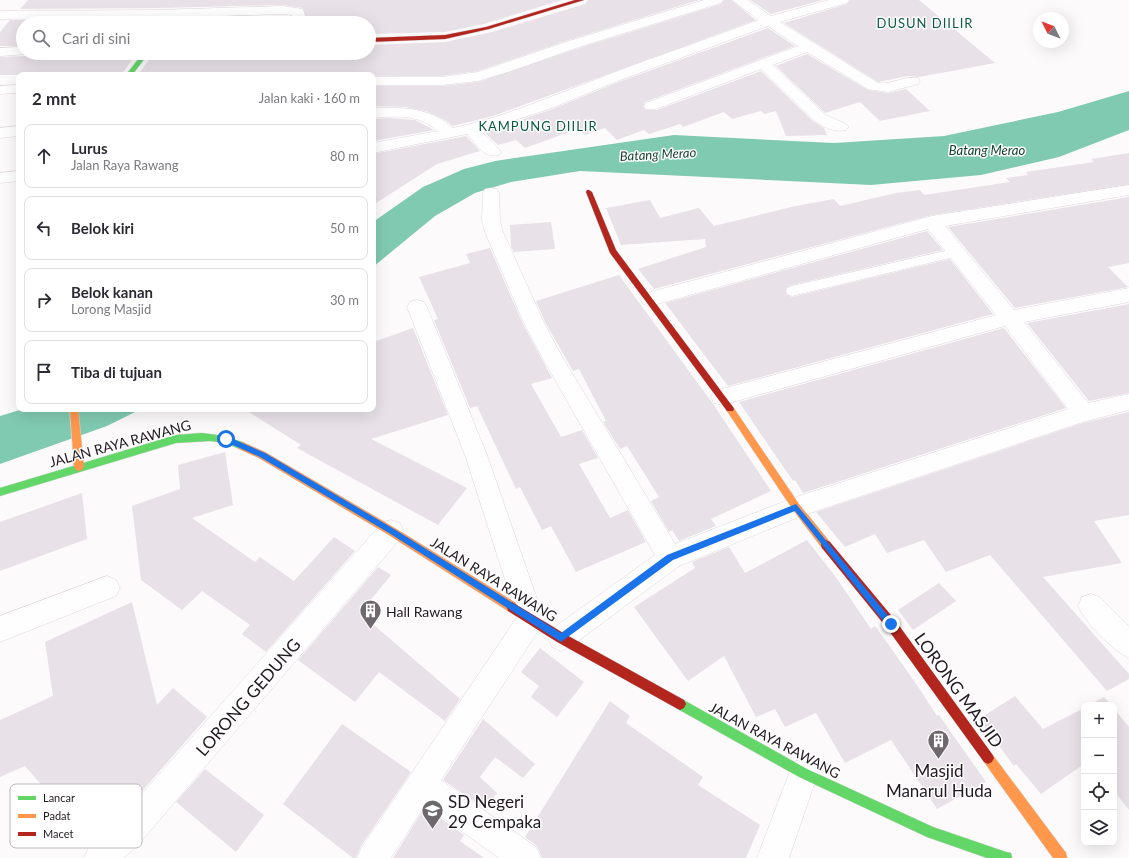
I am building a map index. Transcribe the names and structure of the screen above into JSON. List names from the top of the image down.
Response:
{
  "streets": {
    "street": ["JALAN RAYA RAWANG", "LORONG MASJID", "LORONG GEDUNG"]
  },
  "crossings": [
    ["JALAN RAYA RAWANG", "LORONG GEDUNG"]
  ],
  "districts": ["DUSUN DIILIR", "KAMPUNG DIILIR"],
  "water": ["Batang Merao"],
  "places": {
    "building": ["Hall Rawang", "Masjid Manarul Huda"],
    "school or university": ["SD Negeri 29 Cempaka"]
  },
  "legend": ["Lancar", "Padat", "Macet"],
  "north": "top left",
  "page": {
    "search": "Cari di sini",
    "heading": ["2 mnt", "Jalan kaki · 160 m"],
    "list": [
      ["Lurus", "Jalan Raya Rawang", "80 m"],
      ["Belok kiri", "50 m"],
      ["Belok kanan", "Lorong Masjid", "30 m"],
      "Tiba di tujuan"
    ],
    "map_buttons": ["+", "−"]
  }
}
